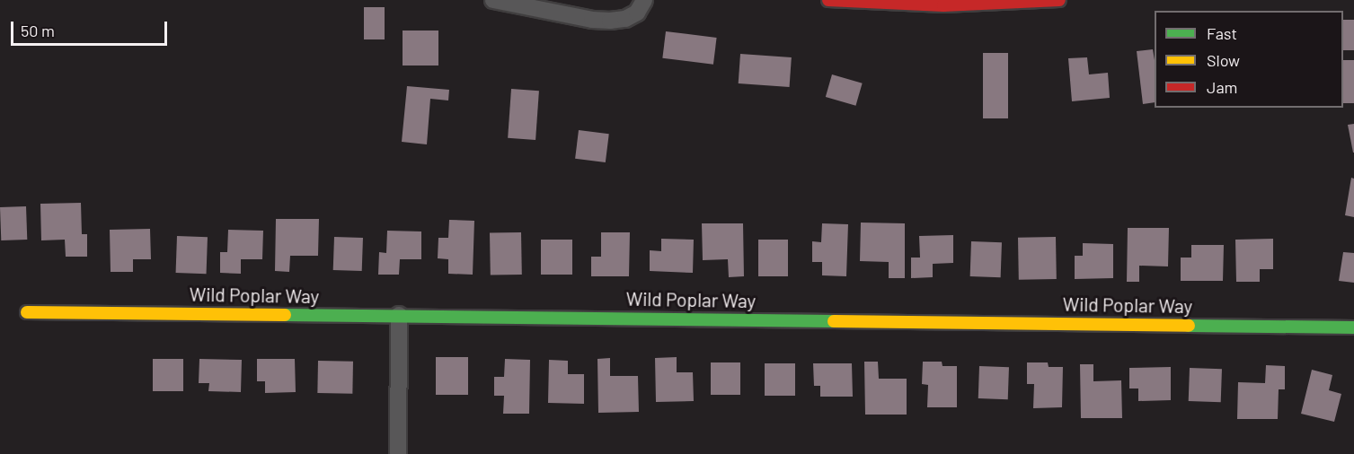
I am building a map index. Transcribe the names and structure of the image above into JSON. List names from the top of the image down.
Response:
{
  "streets": {
    "street": ["Wild Poplar Way"]
  },
  "legend": ["Fast", "Slow", "Jam"],
  "scale_bar": "50 m"
}
